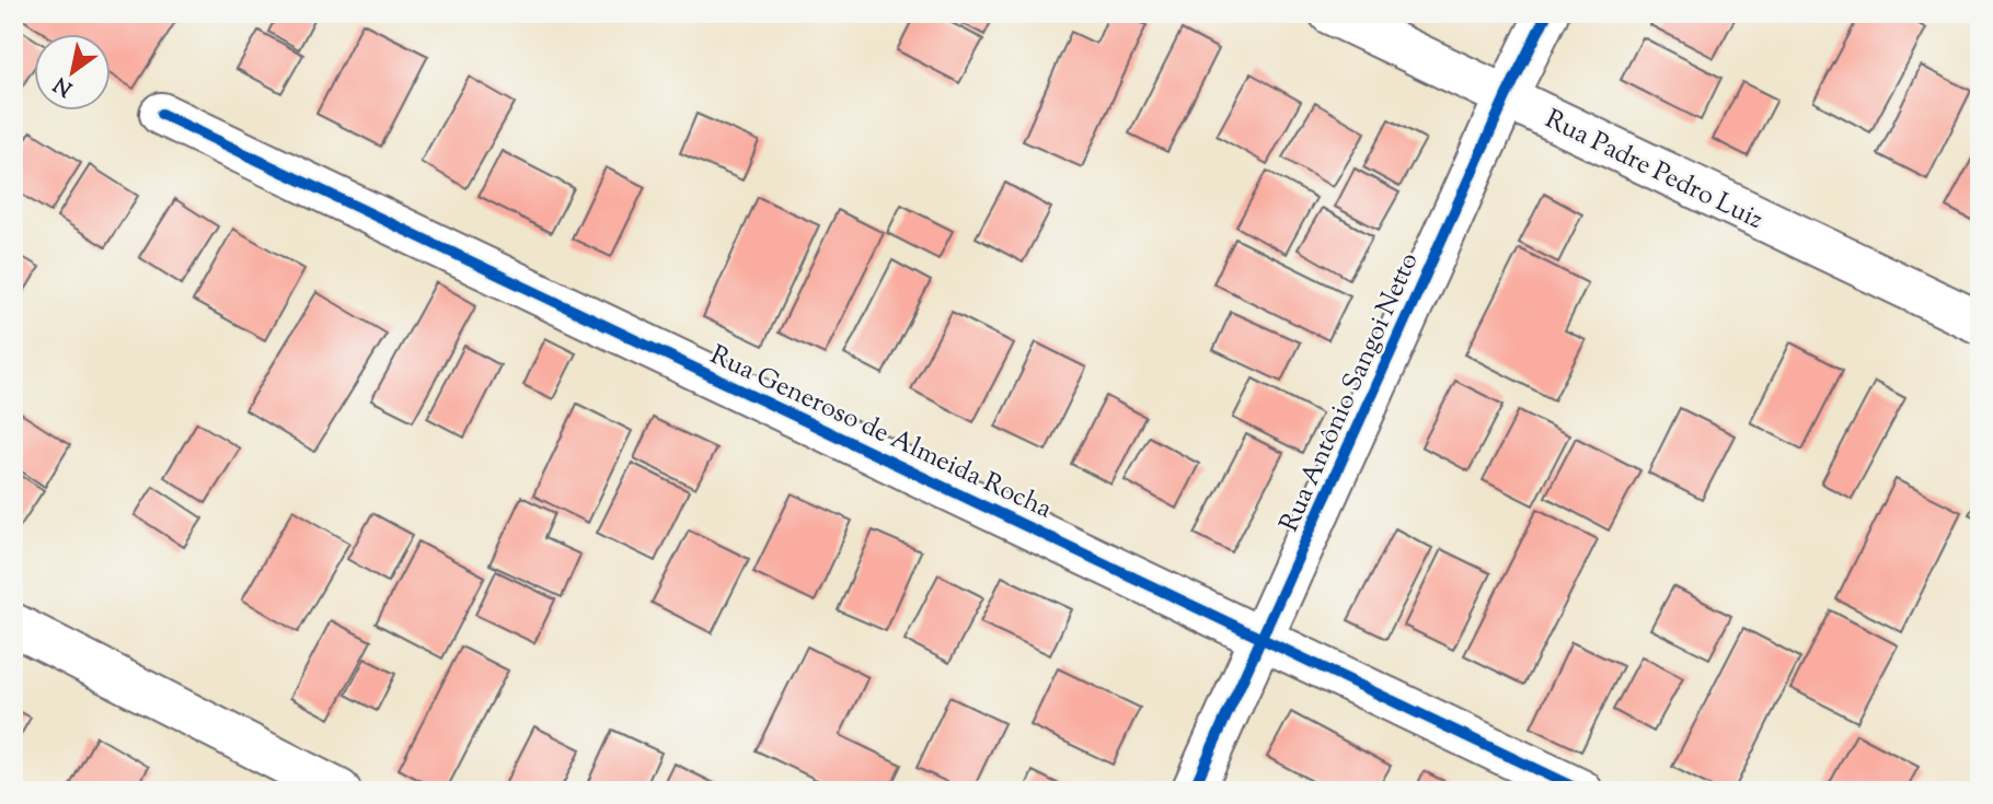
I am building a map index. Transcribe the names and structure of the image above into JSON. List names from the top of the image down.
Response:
{
  "streets": {
    "street": ["Rua Padre Pedro Luiz", "Rua Antônio Sangoi Netto", "Rua Generoso de Almeida Rocha"]
  },
  "crossings": [
    ["Rua Padre Pedro Luiz", "Rua Antônio Sangoi Netto"],
    ["Rua Antônio Sangoi Netto", "Rua Generoso de Almeida Rocha"]
  ],
  "north": "bottom left"
}
